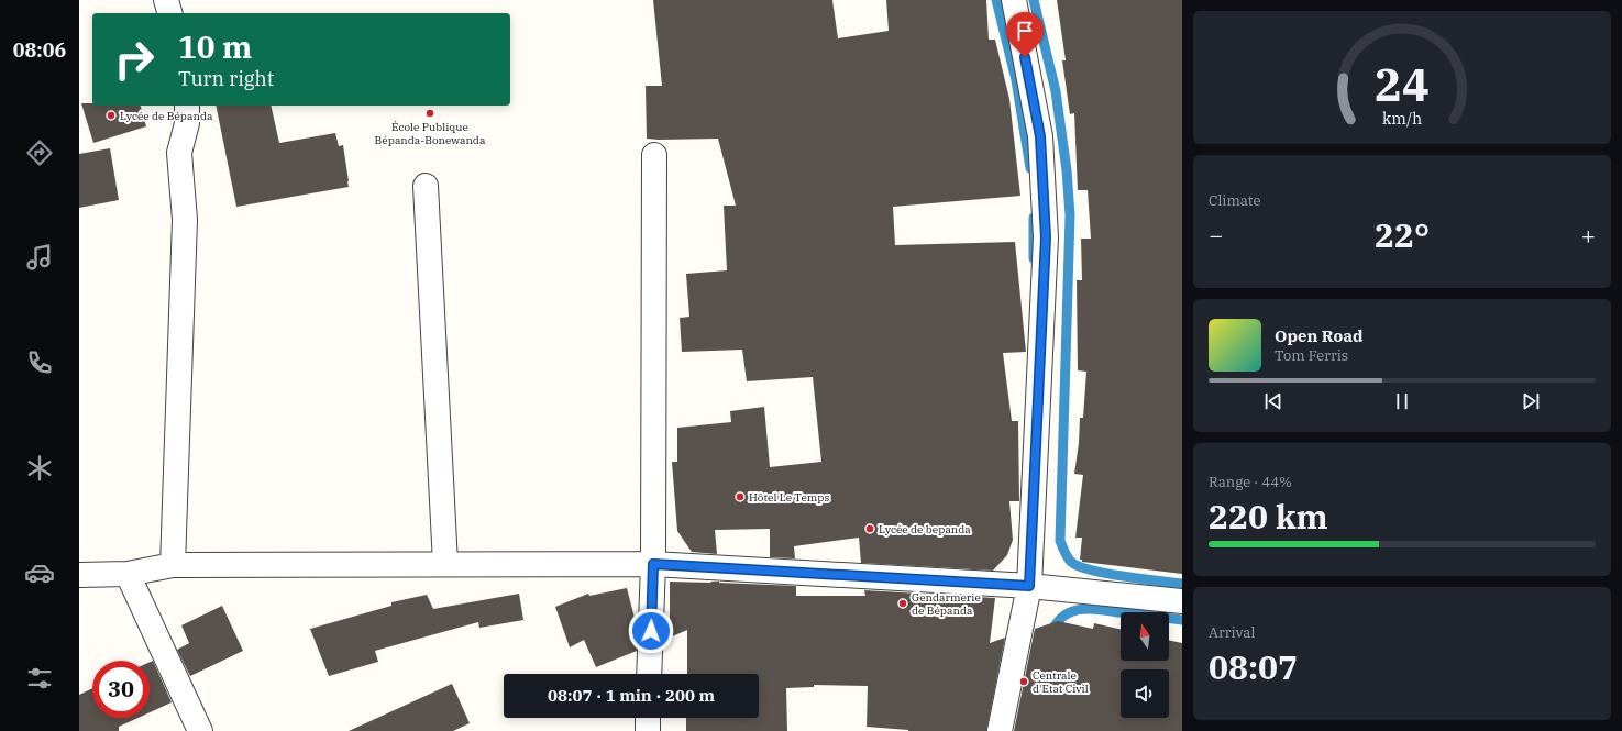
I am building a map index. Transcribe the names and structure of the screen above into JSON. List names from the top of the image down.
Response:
{
  "places": [
    "École Publique Bépanda-Bonewanda",
    "Lycée de Bépanda",
    "Hôtel Le Temps",
    "Lycée de bepanda",
    "Gendarmerie de Bépanda",
    "Centrale d'Etat Civil"
  ],
  "north": "top",
  "page": {
    "tabs": "08:06",
    "turn": ["10 m", "Turn right"],
    "tile": [
      "Climate",
      ["Range · 44%", "220 km"],
      ["Arrival", "08:07"]
    ],
    "heat": ["−", "22°", "+"],
    "song": ["Open Road", "Tom Ferris"],
    "limit": "30",
    "trip": "08:07 · 1 min · 200 m",
    "gauge": ["24", "km/h"]
  }
}
